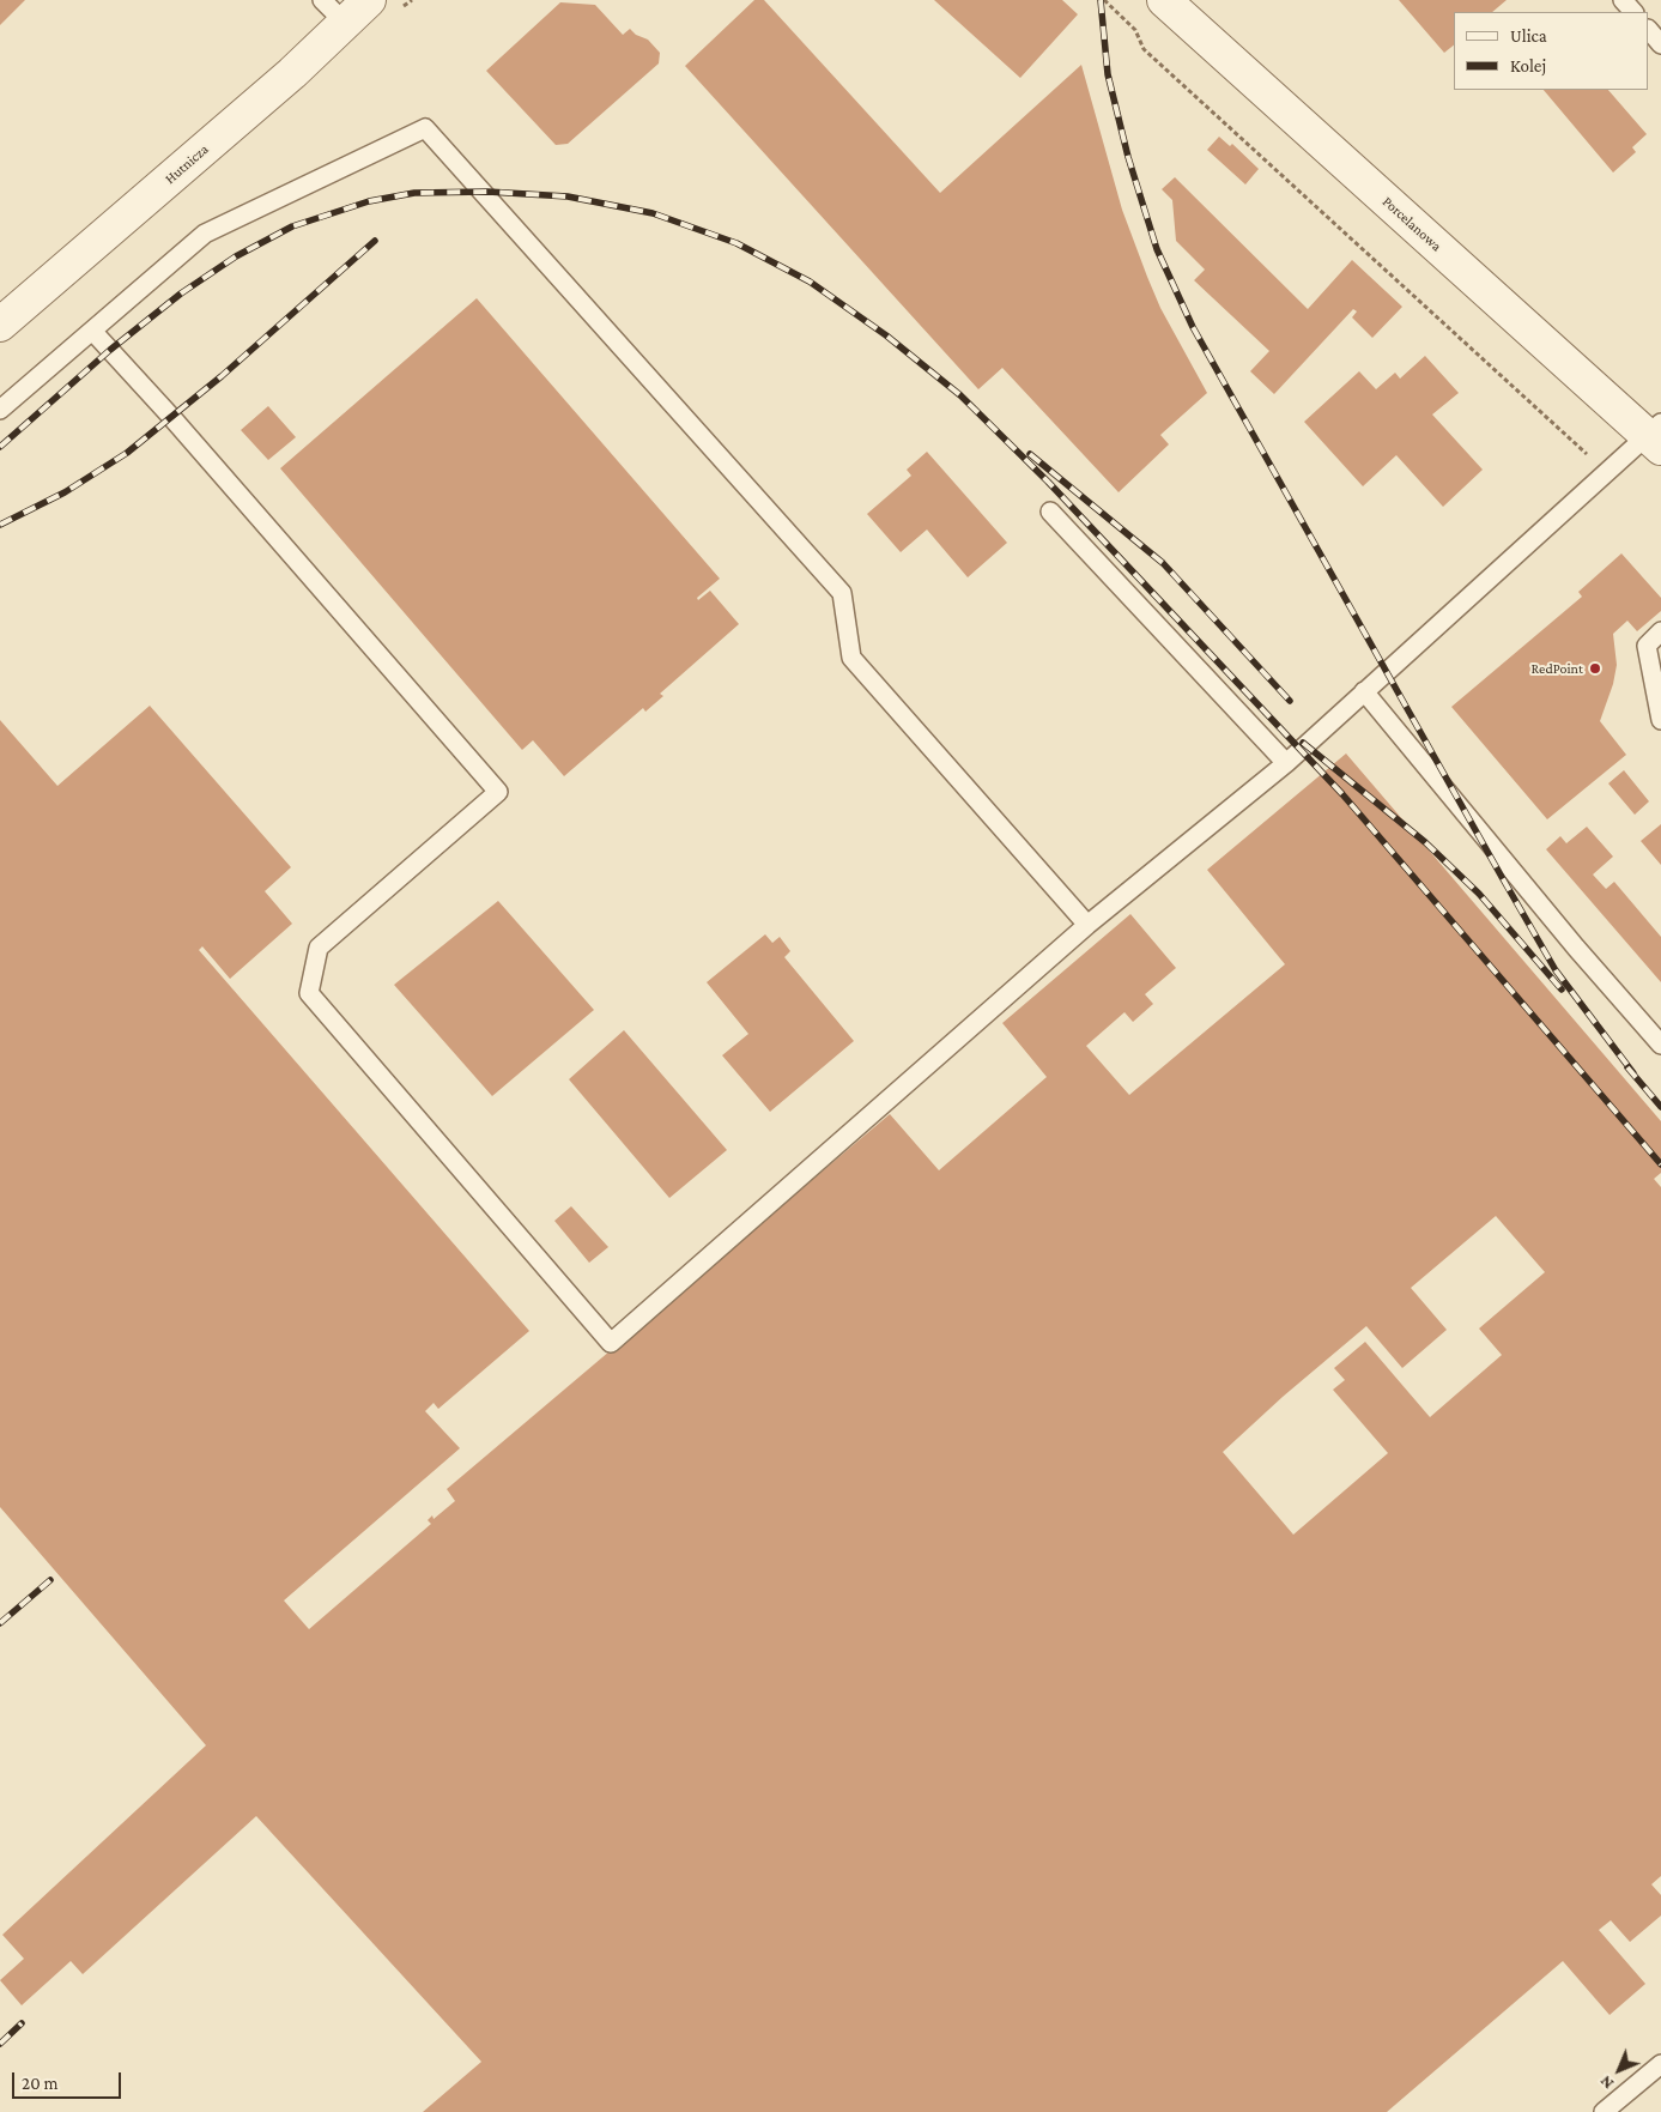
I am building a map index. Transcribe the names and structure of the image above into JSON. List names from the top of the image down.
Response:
{
  "streets": {
    "street": ["Hutnicza", "Porcelanowa"]
  },
  "places": ["RedPoint"],
  "legend": ["Ulica", "Kolej"],
  "scale_bar": "20 m",
  "north": "bottom left"
}
